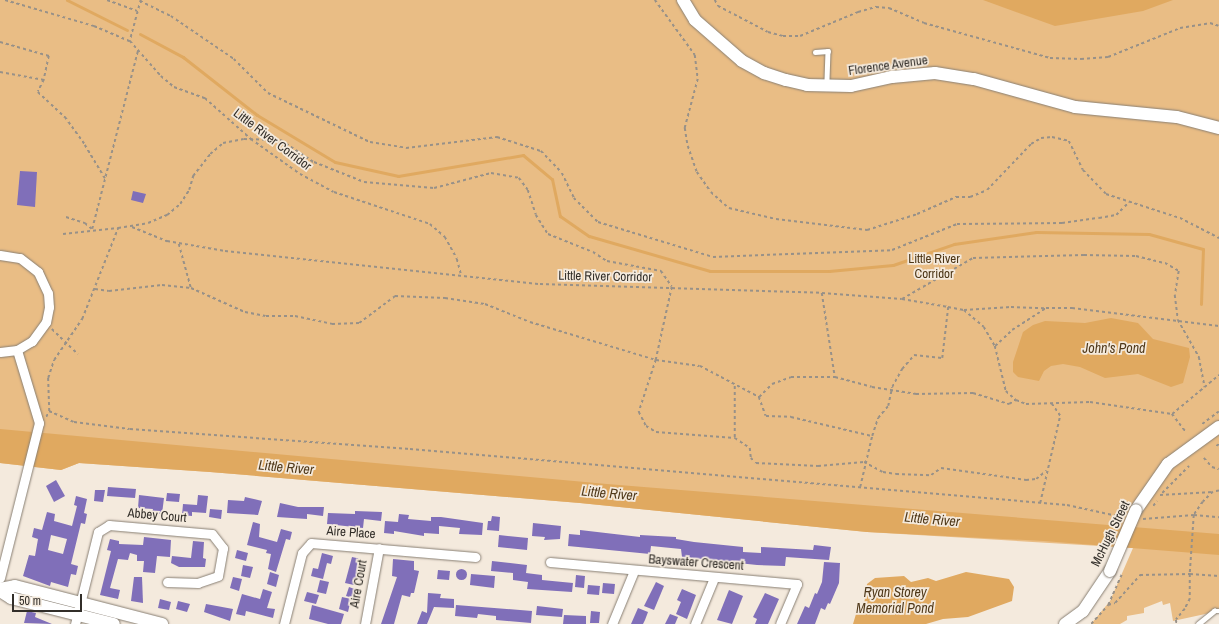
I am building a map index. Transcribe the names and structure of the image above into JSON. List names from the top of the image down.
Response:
{
  "streets": {
    "street": [
      "Florence Avenue",
      "Abbey Court",
      "Aire Place",
      "McHugh Street",
      "Bayswater Crescent",
      "Aire Court"
    ],
    "path": ["Little River Corridor"]
  },
  "crossings": [
    ["Aire Place", "Aire Court"]
  ],
  "water": ["John's Pond", "Little River", "Ryan Storey Memorial Pond"],
  "parks": ["Little River Corridor"],
  "scale_bar": "50 m"
}
